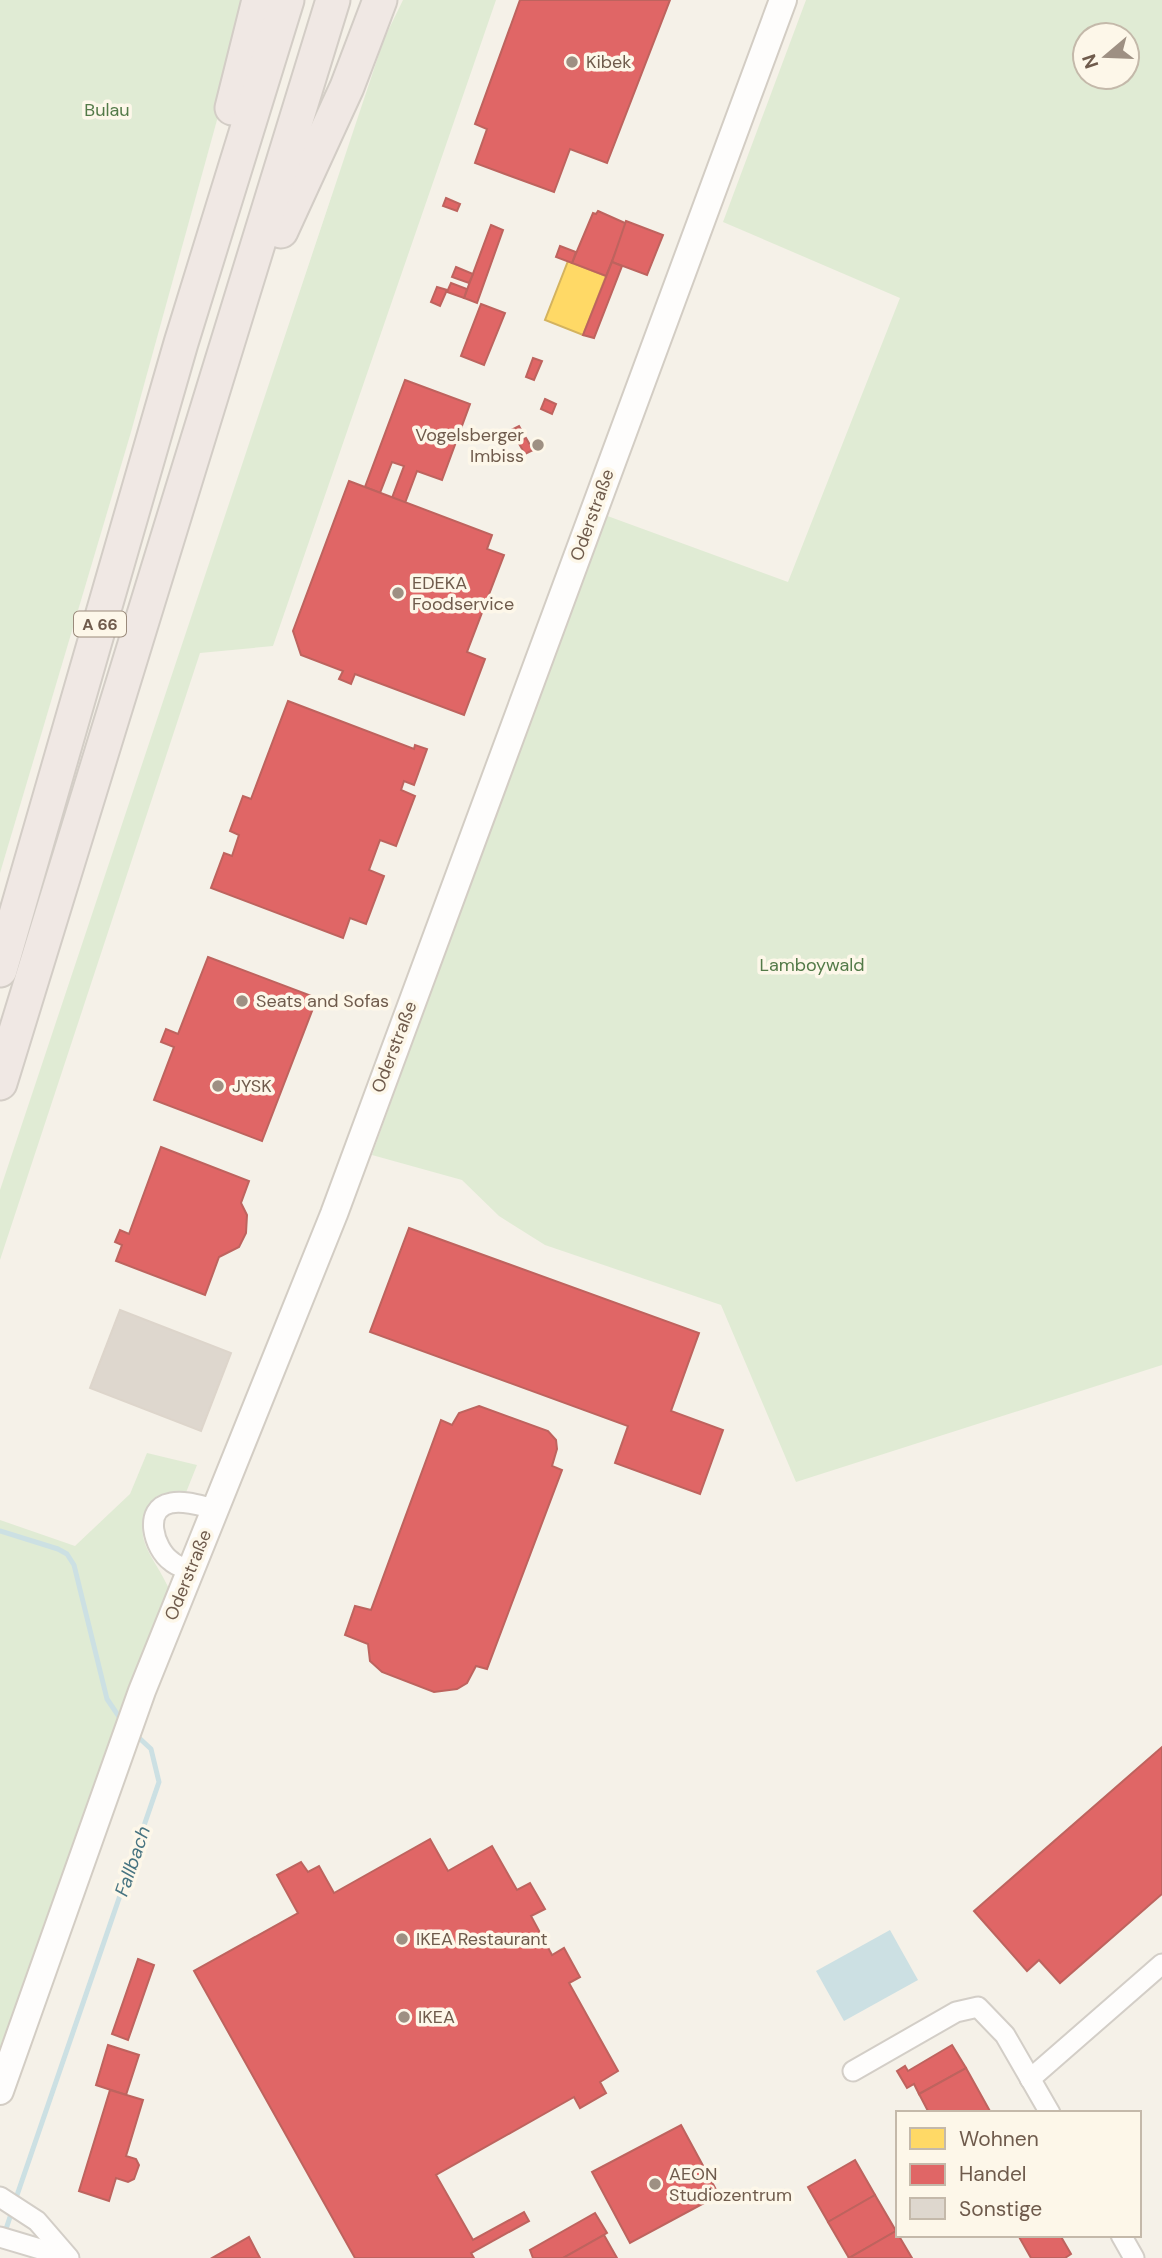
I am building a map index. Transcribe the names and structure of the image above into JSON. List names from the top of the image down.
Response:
{
  "streets": {
    "highway": ["A 66"],
    "street": ["Oderstraße"]
  },
  "water": ["Fallbach"],
  "parks": ["Bulau", "Lamboywald"],
  "places": [
    "Kibek",
    "Vogelsberger Imbiss",
    "EDEKA Foodservice",
    "Seats and Sofas",
    "JYSK",
    "IKEA Restaurant",
    "IKEA",
    "AEON Studiozentrum"
  ],
  "legend": ["Wohnen", "Handel", "Sonstige"],
  "north": "left"
}
